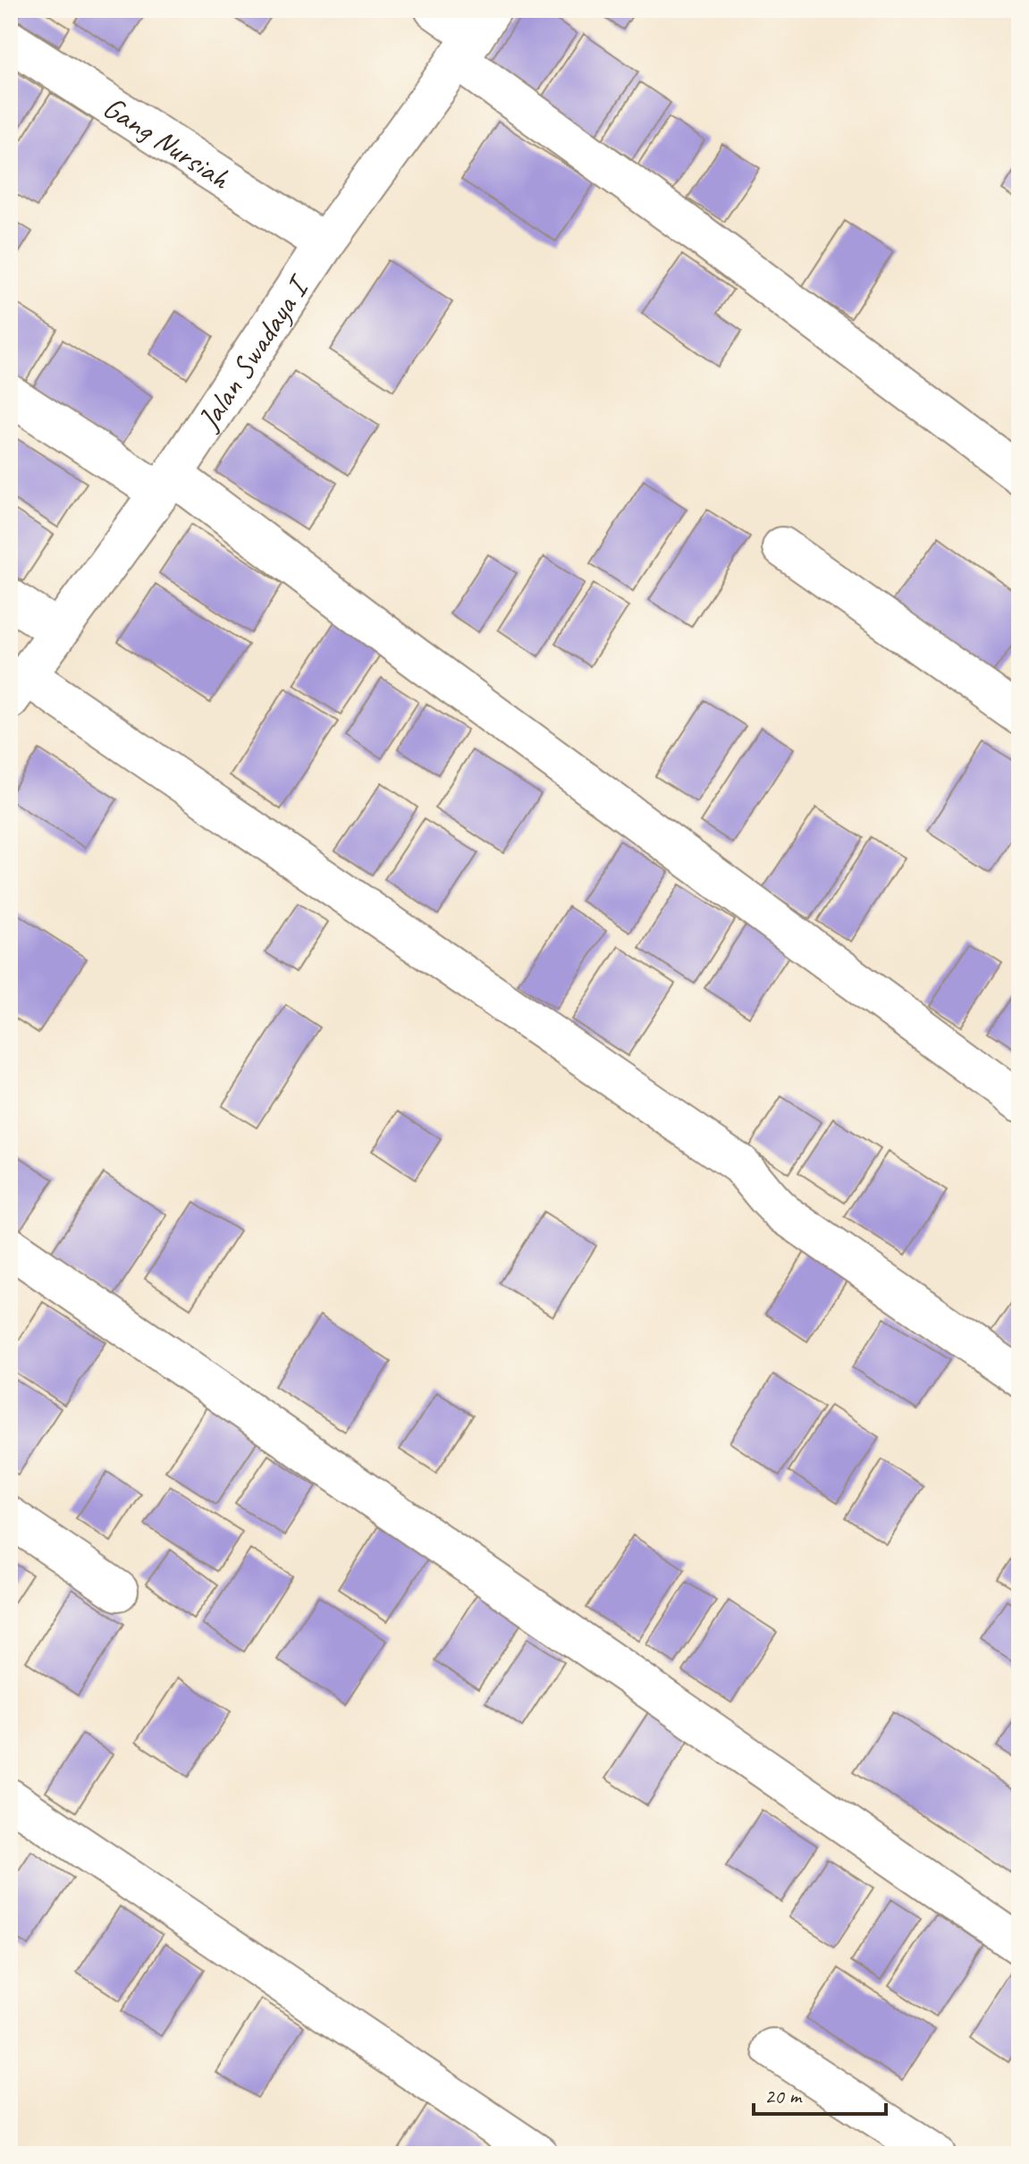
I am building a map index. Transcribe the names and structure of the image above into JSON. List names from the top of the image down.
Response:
{
  "streets": {
    "street": ["Gang Nursiah", "Jalan Swadaya I"]
  },
  "crossings": [
    ["Gang Nursiah", "Jalan Swadaya I"]
  ],
  "scale_bar": "20 m"
}
